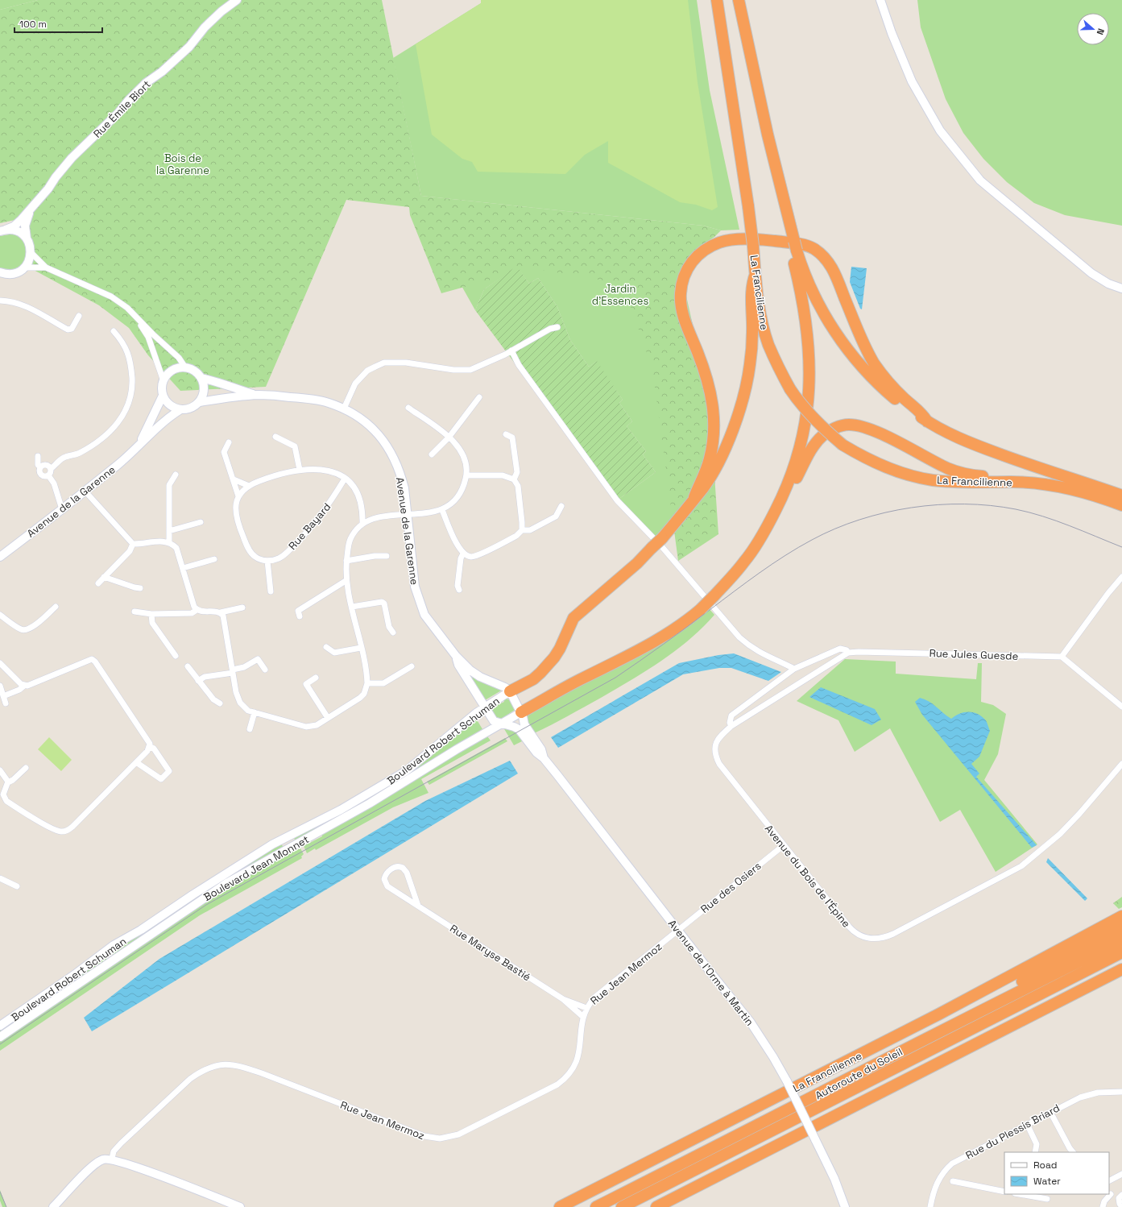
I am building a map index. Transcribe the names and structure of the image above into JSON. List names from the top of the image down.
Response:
{
  "streets": {
    "highway": ["La Francilienne", "Autoroute du Soleil"],
    "main road": [
      "Rue Émile Biort",
      "Avenue de la Garenne",
      "Boulevard Robert Schuman",
      "Boulevard Jean Monnet",
      "Avenue de l'Orme à Martin"
    ],
    "street": [
      "Rue Bayard",
      "Rue Jules Guesde",
      "Avenue du Bois de l'Épine",
      "Rue des Osiers",
      "Rue Maryse Bastié",
      "Rue Jean Mermoz",
      "Rue du Plessis Briard"
    ]
  },
  "crossings": [
    ["Rue Jules Guesde", "Avenue du Bois de l'Épine"],
    ["Boulevard Robert Schuman", "Avenue de l'Orme à Martin"],
    ["Boulevard Jean Monnet", "Avenue de l'Orme à Martin"],
    ["Avenue du Bois de l'Épine", "Rue des Osiers"],
    ["Rue des Osiers", "Avenue de l'Orme à Martin"],
    ["Rue des Osiers", "Rue Jean Mermoz"],
    ["Rue Maryse Bastié", "Rue Jean Mermoz"],
    ["Avenue de l'Orme à Martin", "Rue Jean Mermoz"]
  ],
  "parks": ["Bois de la Garenne", "Jardin d'Essences"],
  "legend": ["Road", "Water"],
  "scale_bar": "100 m",
  "north": "right"
}
